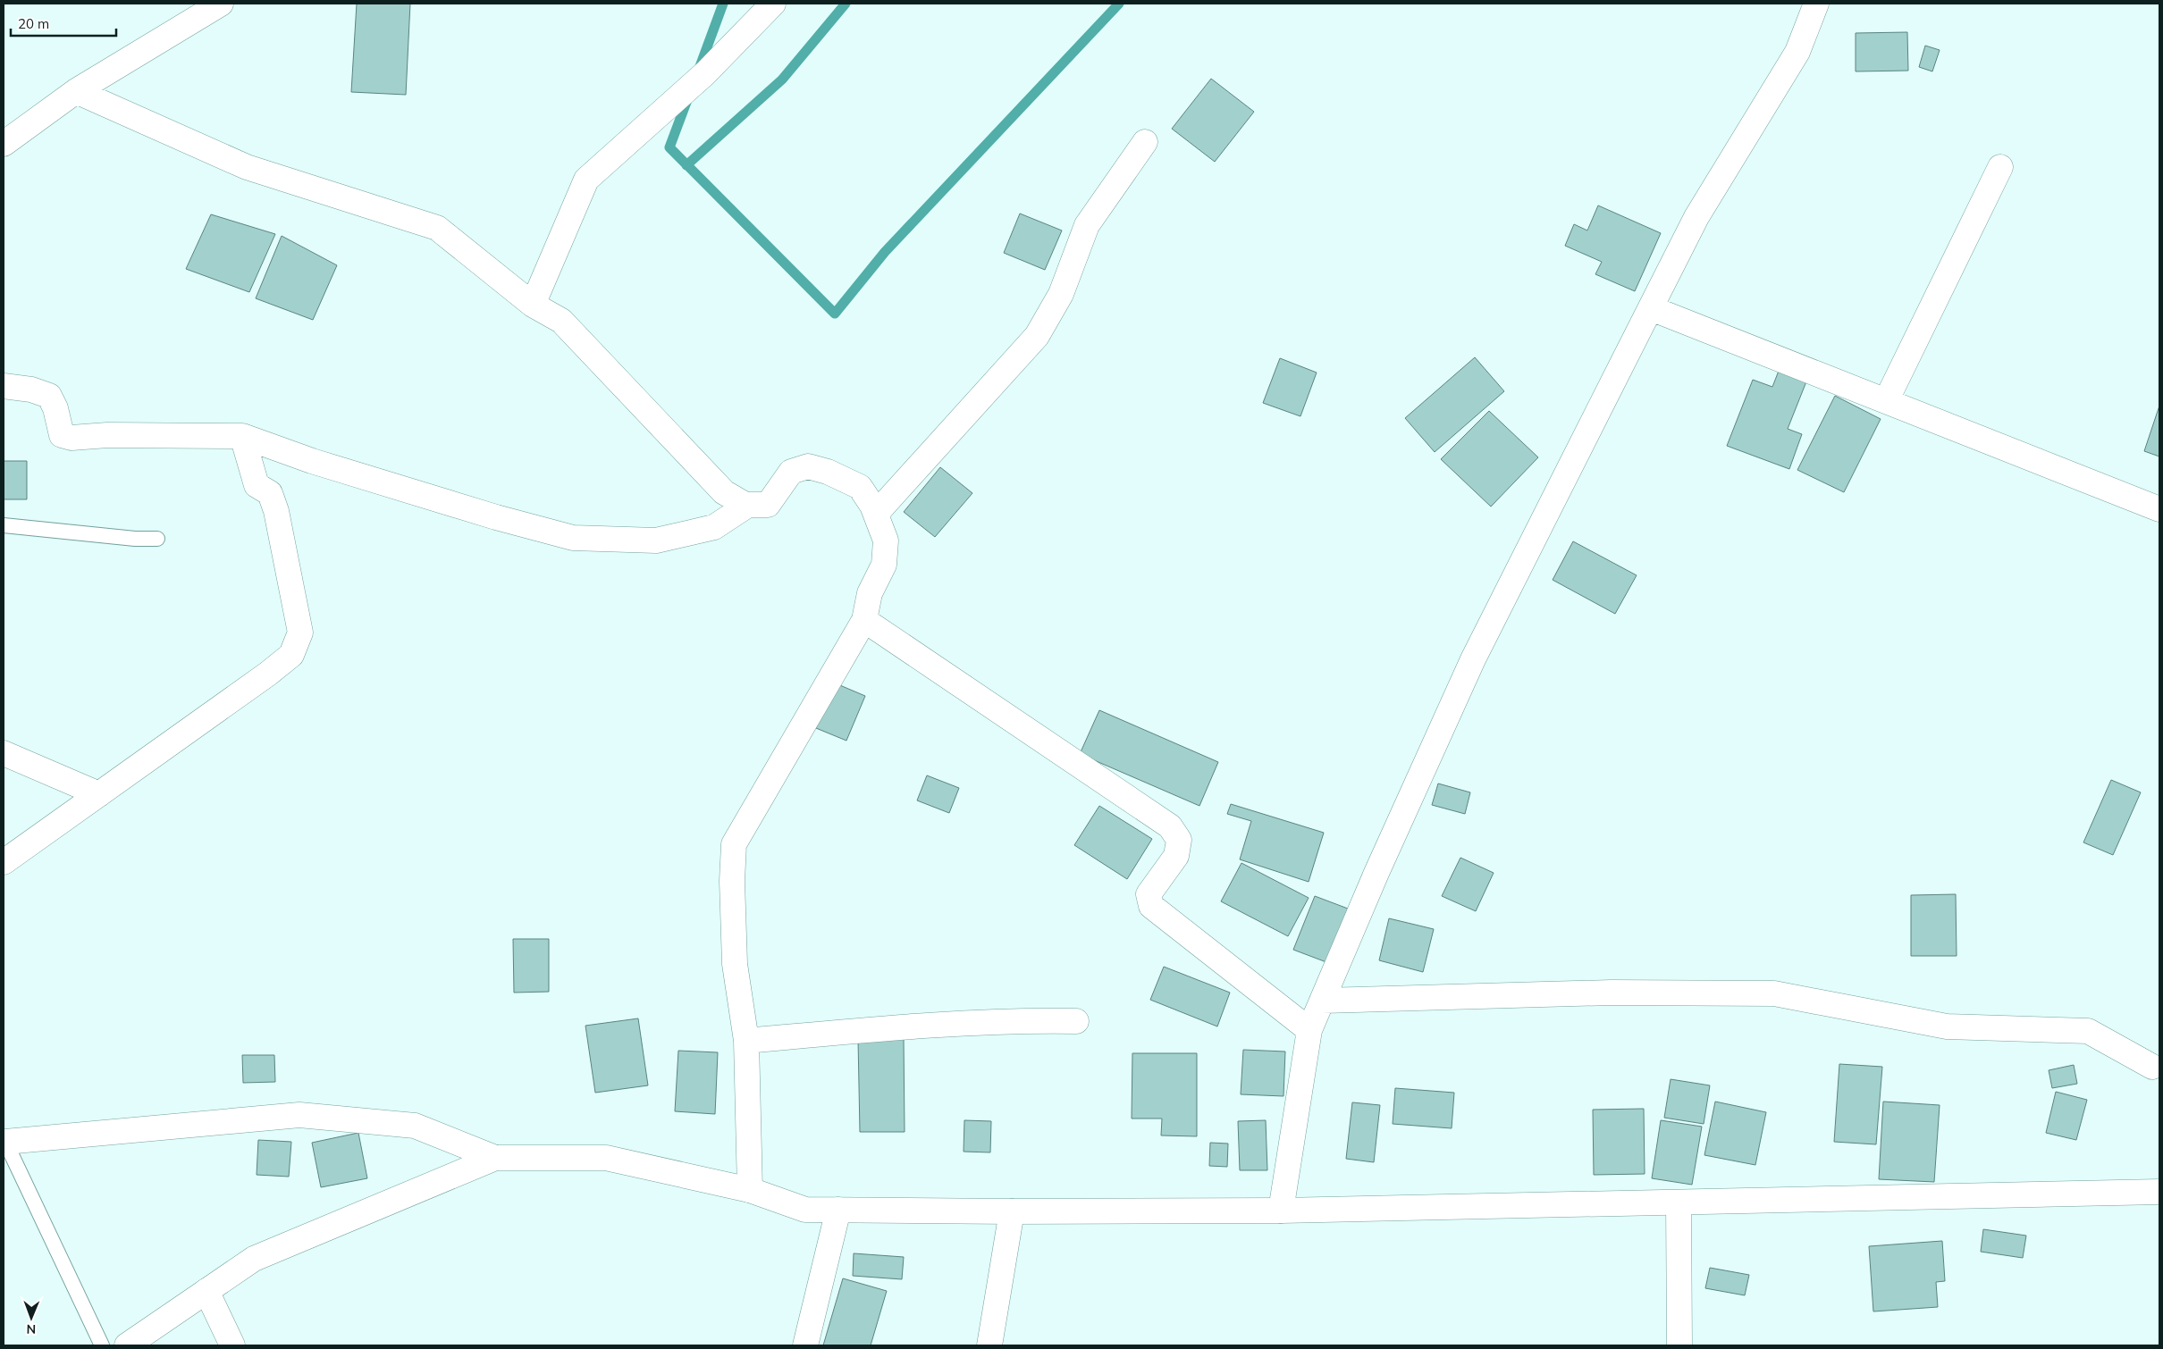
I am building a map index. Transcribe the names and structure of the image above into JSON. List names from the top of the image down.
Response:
{
  "scale_bar": "20 m",
  "north": "bottom"
}
